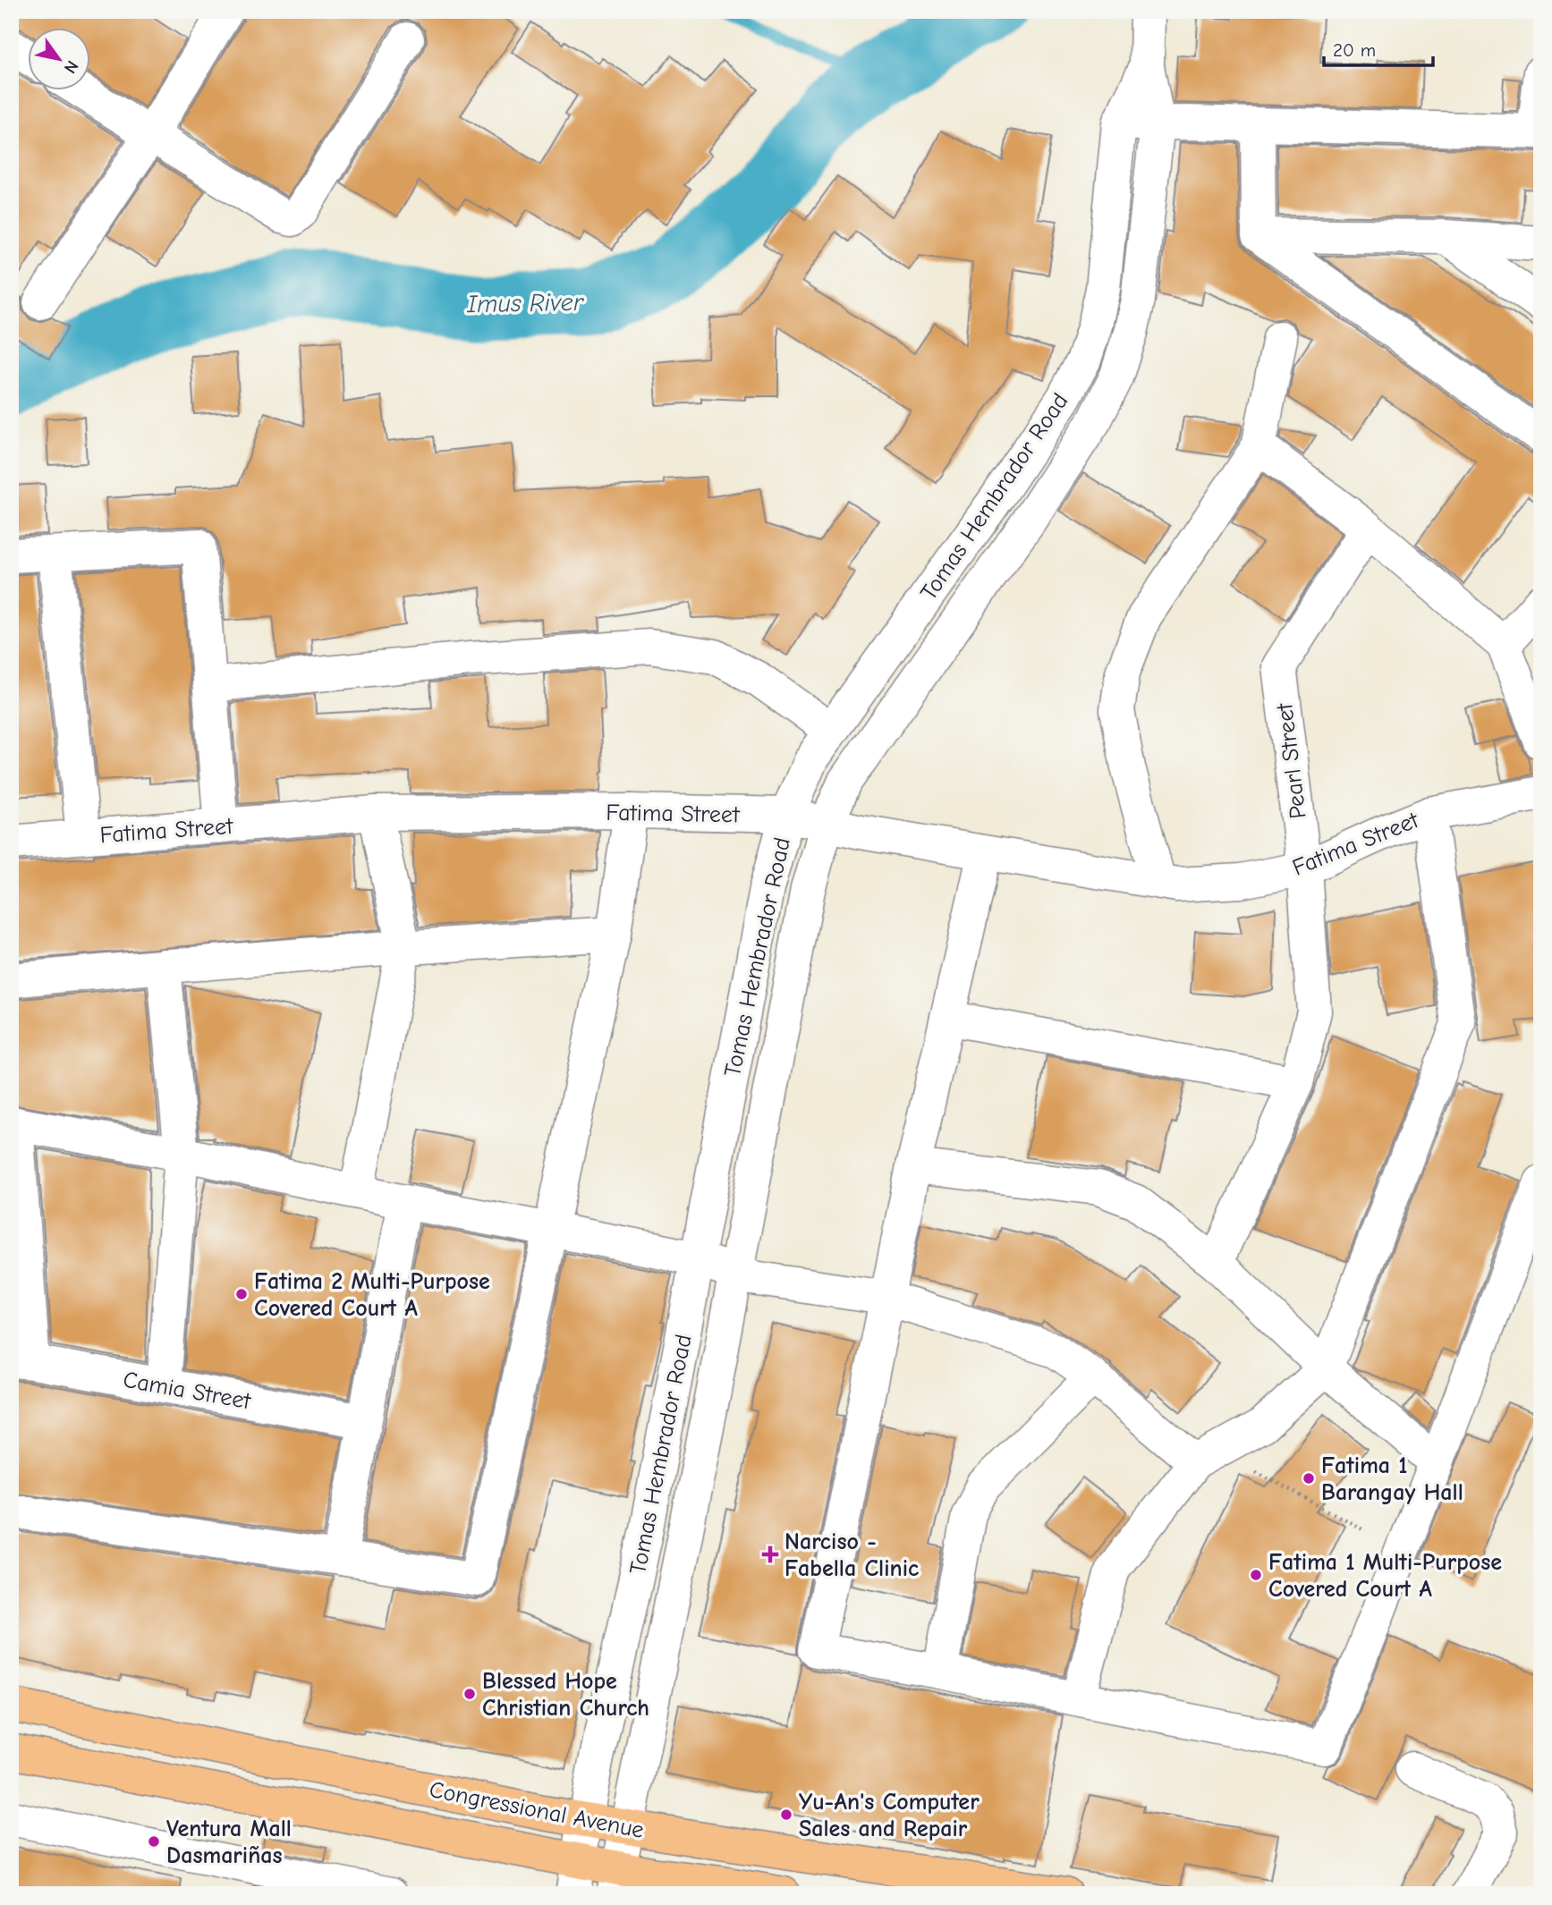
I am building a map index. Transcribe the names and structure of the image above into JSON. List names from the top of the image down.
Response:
{
  "streets": {
    "main road": ["Congressional Avenue"],
    "street": [
      "Tomas Hembrador Road",
      "Pearl Street",
      "Fatima Street",
      "Camia Street"
    ]
  },
  "crossings": [
    ["Tomas Hembrador Road", "Fatima Street"],
    ["Tomas Hembrador Road", "Congressional Avenue"],
    ["Pearl Street", "Fatima Street"]
  ],
  "water": ["Imus River"],
  "places": {
    "other": [
      "Fatima 2 Multi-Purpose Covered Court A",
      "Fatima 1 Barangay Hall",
      "Fatima 1 Multi-Purpose Covered Court A",
      "Blessed Hope Christian Church",
      "Yu-An's Computer Sales and Repair",
      "Ventura Mall Dasmariñas"
    ],
    "health": ["Narciso - Fabella Clinic"]
  },
  "scale_bar": "20 m",
  "north": "bottom right"
}
